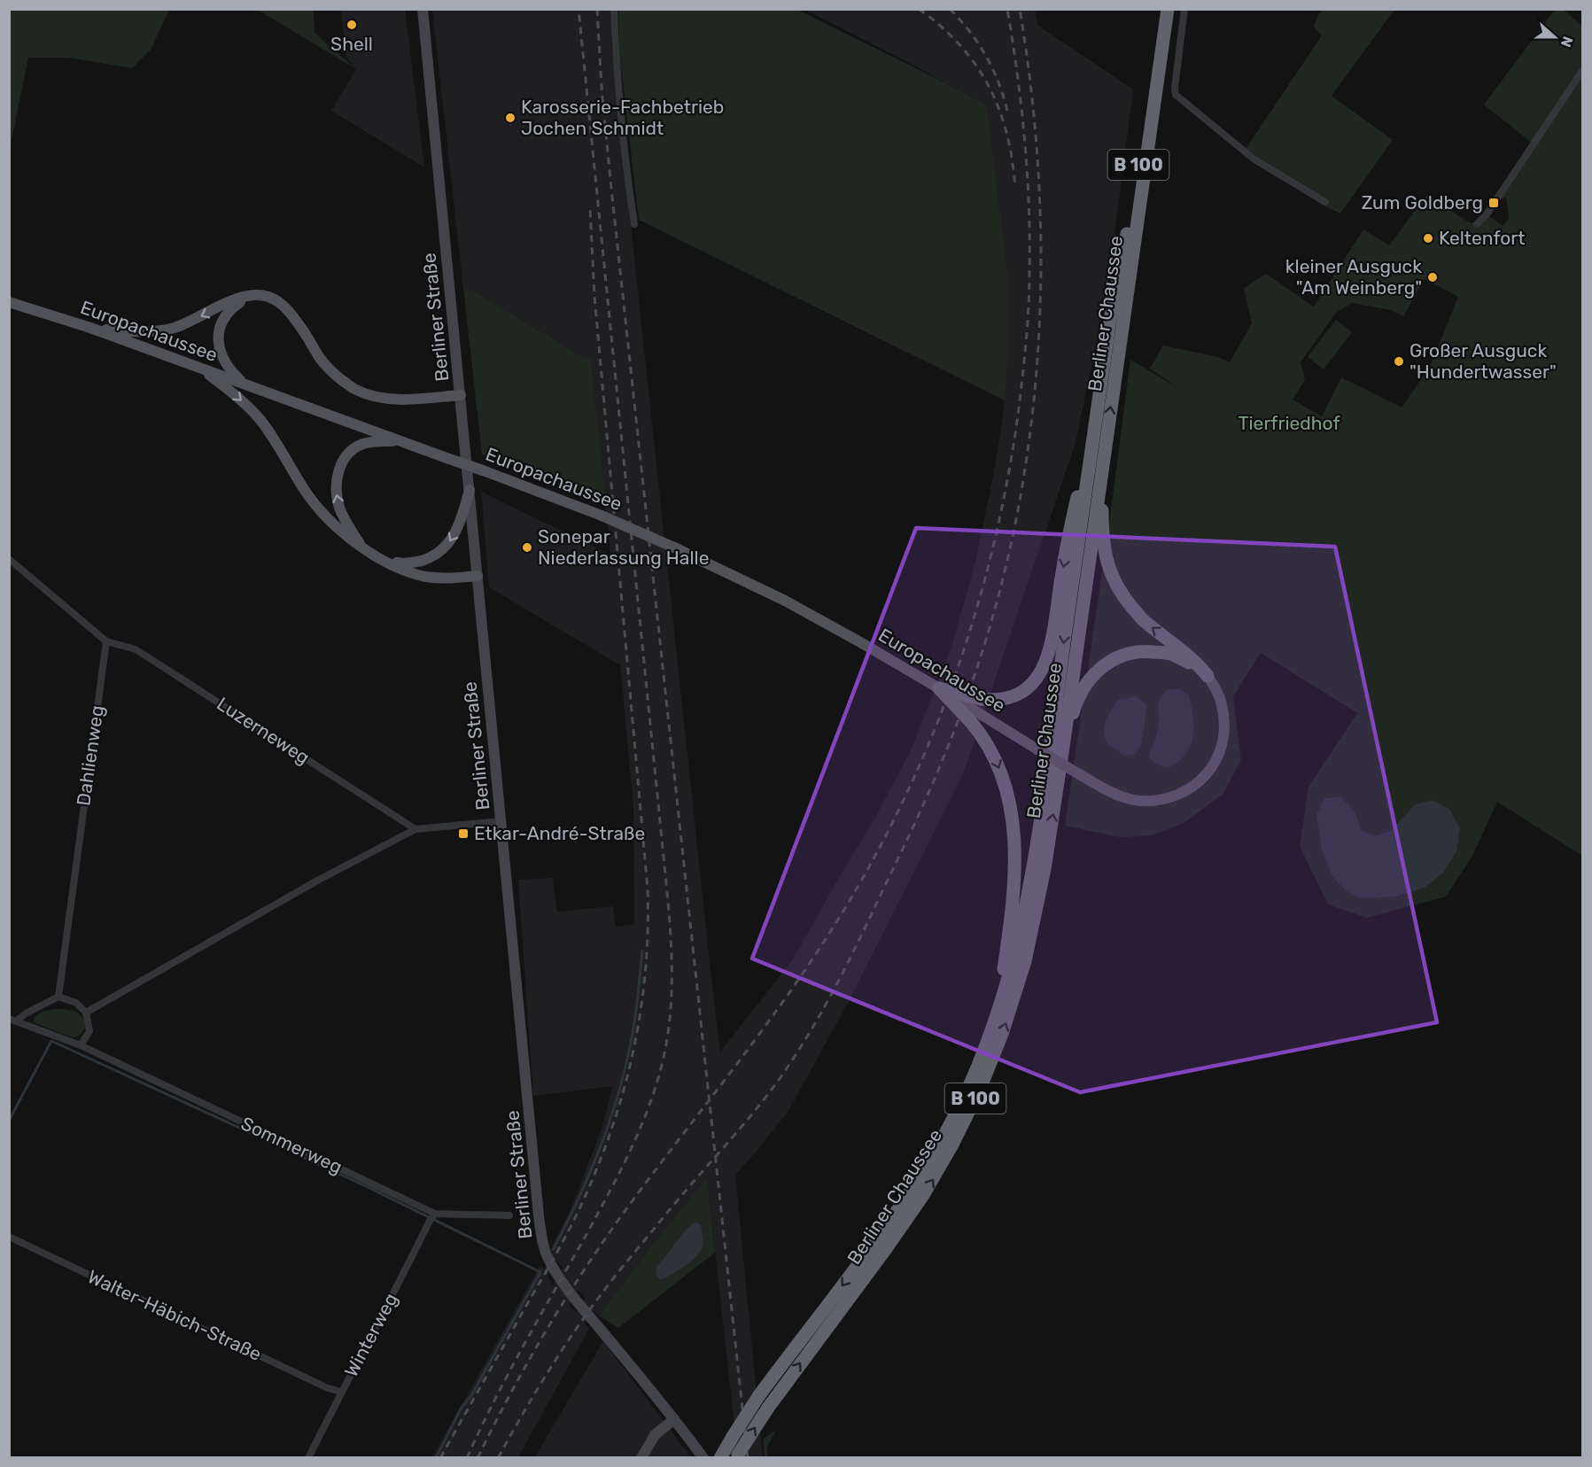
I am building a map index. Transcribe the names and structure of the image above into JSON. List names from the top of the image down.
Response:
{
  "streets": {
    "highway": ["B 100", "Berliner Chaussee"],
    "main road": ["Europachaussee"],
    "street": [
      "Berliner Straße",
      "Luzerneweg",
      "Dahlienweg",
      "Sommerweg",
      "Walter-Häbich-Straße",
      "Winterweg"
    ]
  },
  "crossings": [
    ["Luzerneweg", "Dahlienweg"],
    ["Sommerweg", "Winterweg"],
    ["Walter-Häbich-Straße", "Winterweg"]
  ],
  "parks": ["Tierfriedhof"],
  "places": {
    "other": [
      "Shell",
      "Karosserie-Fachbetrieb Jochen Schmidt",
      "Keltenfort",
      "kleiner Ausguck \"Am Weinberg\"",
      "Großer Ausguck \"Hundertwasser\"",
      "Sonepar Niederlassung Halle"
    ],
    "transit": ["Zum Goldberg", "Etkar-André-Straße"]
  },
  "north": "right"
}
